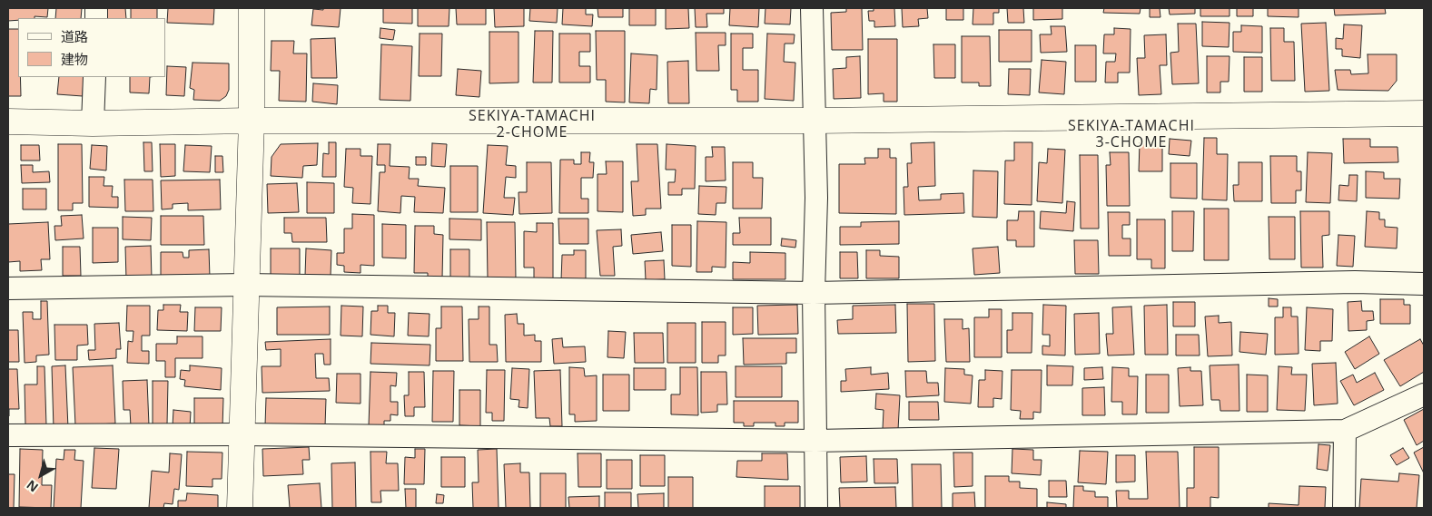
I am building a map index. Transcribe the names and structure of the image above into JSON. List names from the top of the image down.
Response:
{
  "districts": ["SEKIYA-TAMACHI 2-CHOME", "SEKIYA-TAMACHI 3-CHOME"],
  "legend": ["道路", "建物"],
  "north": "bottom left"
}
